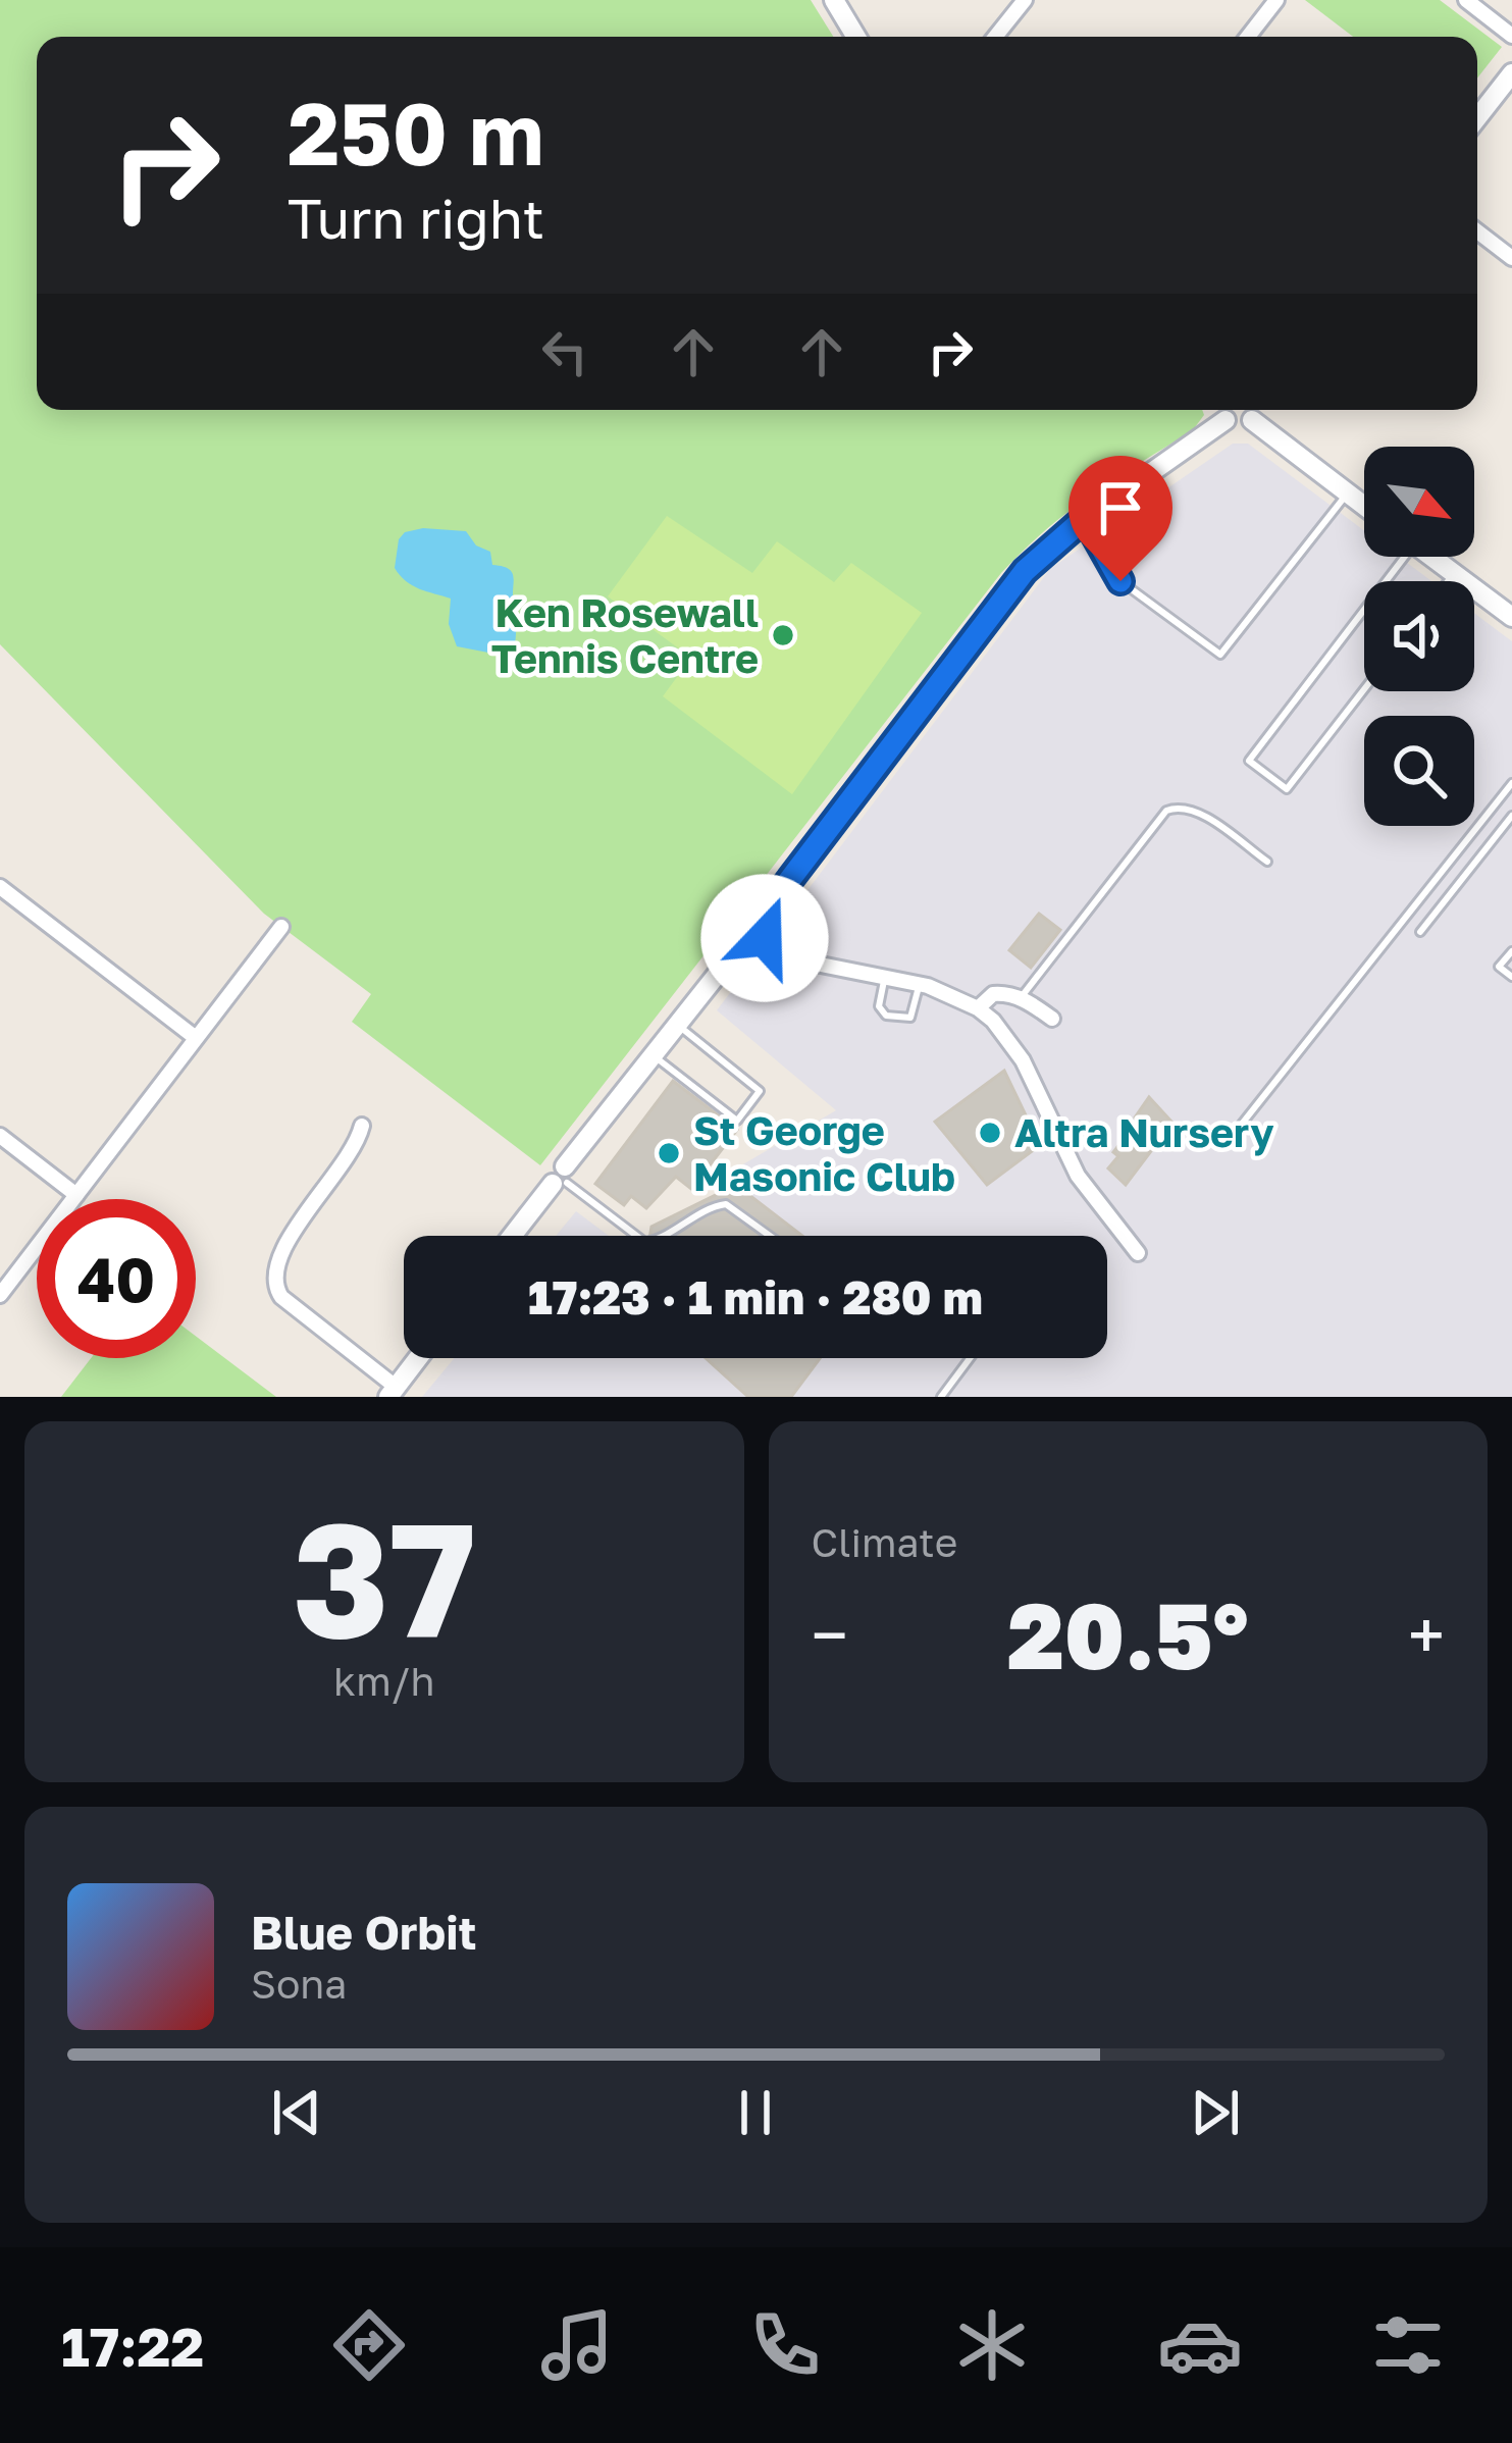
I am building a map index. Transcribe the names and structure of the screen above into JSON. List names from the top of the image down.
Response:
{
  "places": ["Ken Rosewall Tennis Centre", "Altra Nursery", "St George Masonic Club"],
  "north": "bottom right",
  "page": {
    "turn": ["250 m", "Turn right"],
    "limit": "40",
    "trip": "17:23 · 1 min · 280 m",
    "tile": [
      ["37", "km/h"],
      "Climate"
    ],
    "heat": ["−", "20.5°", "+"],
    "song": ["Blue Orbit", "Sona"],
    "tabs": "17:22"
  }
}
